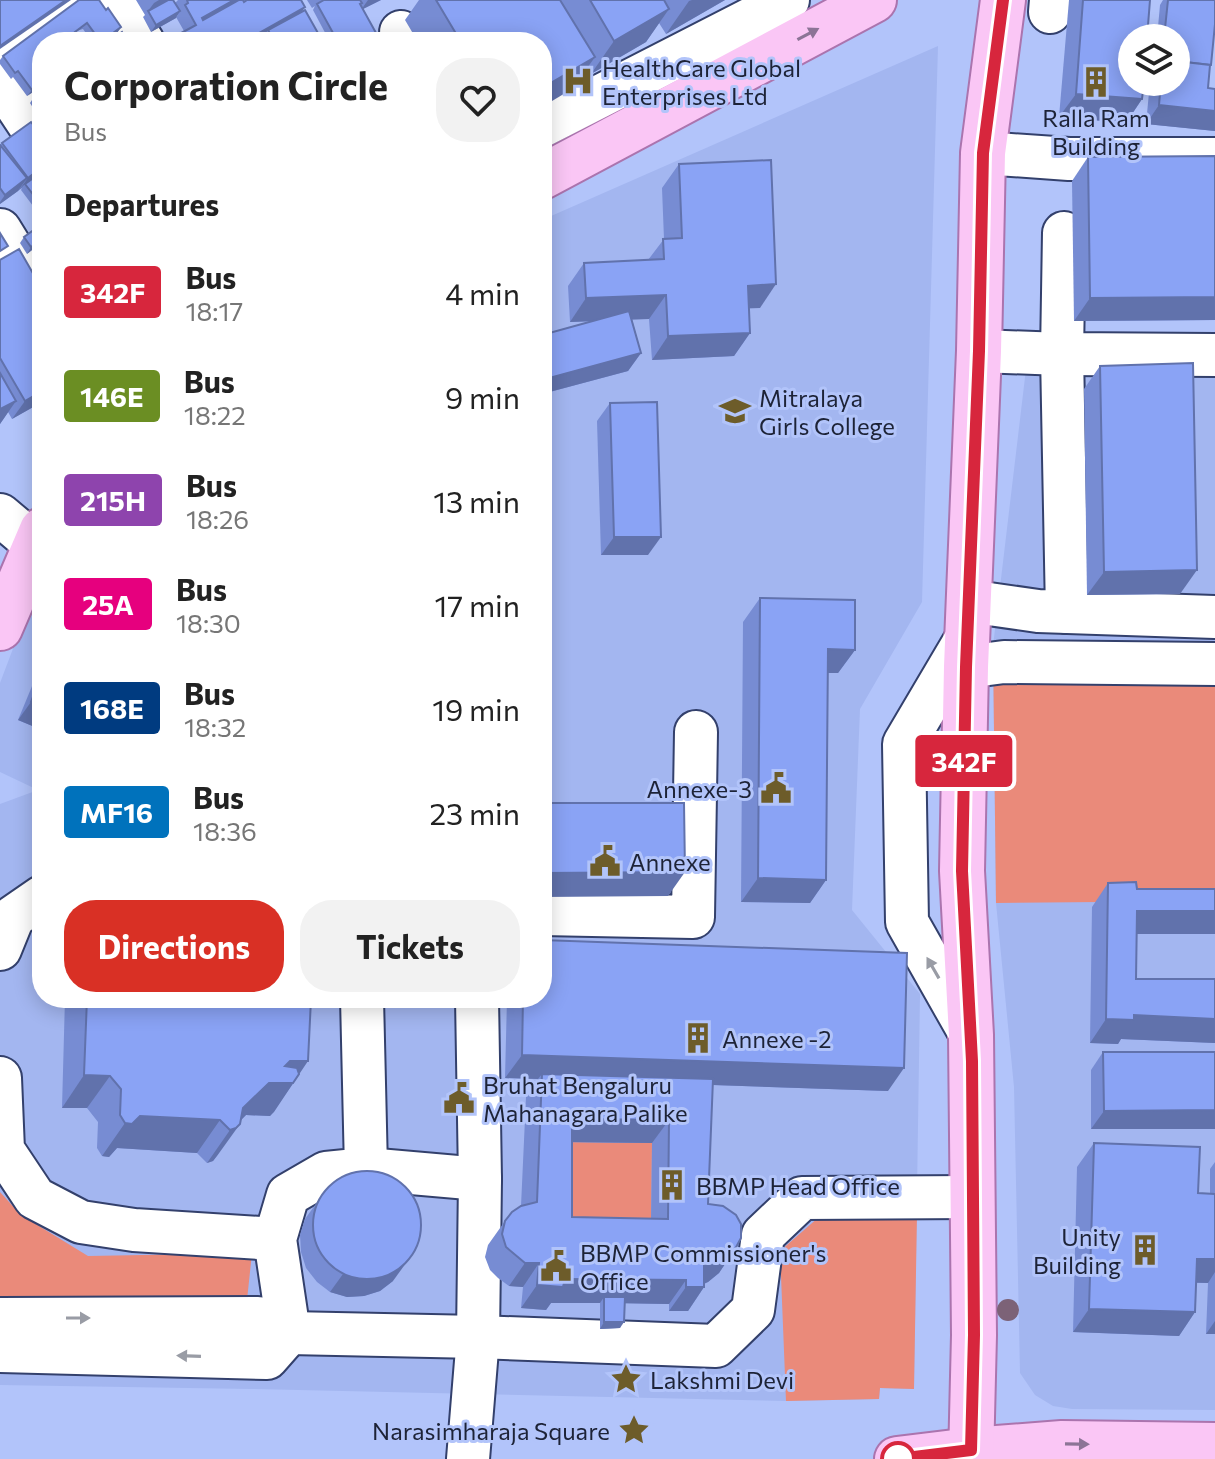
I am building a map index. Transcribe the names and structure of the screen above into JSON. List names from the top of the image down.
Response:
{
  "places": {
    "hospital": ["HealthCare Global Enterprises Ltd"],
    "building": [
      "Ralla Ram Building",
      "Annexe -2",
      "BBMP Head Office",
      "Unity Building"
    ],
    "school or university": ["Mitralaya Girls College"],
    "public building": [
      "Annexe-3",
      "Annexe",
      "Bruhat Bengaluru Mahanagara Palike",
      "BBMP Commissioner's Office"
    ],
    "place": ["Lakshmi Devi", "Narasimharaja Square"]
  },
  "lines": ["bus line 342F"],
  "page": {
    "on_map": "342F",
    "heading": [
      ["Corporation Circle", "Bus"],
      "Departures"
    ],
    "list": [
      {
        "mark": "342F",
        "name": "Bus",
        "note": "18:17",
        "value": "4 min"
      },
      {
        "mark": "146E",
        "name": "Bus",
        "note": "18:22",
        "value": "9 min"
      },
      {
        "mark": "215H",
        "name": "Bus",
        "note": "18:26",
        "value": "13 min"
      },
      {
        "mark": "25A",
        "name": "Bus",
        "note": "18:30",
        "value": "17 min"
      },
      {
        "mark": "168E",
        "name": "Bus",
        "note": "18:32",
        "value": "19 min"
      },
      {
        "mark": "MF16",
        "name": "Bus",
        "note": "18:36",
        "value": "23 min"
      }
    ],
    "buttons": ["Directions", "Tickets"]
  }
}
